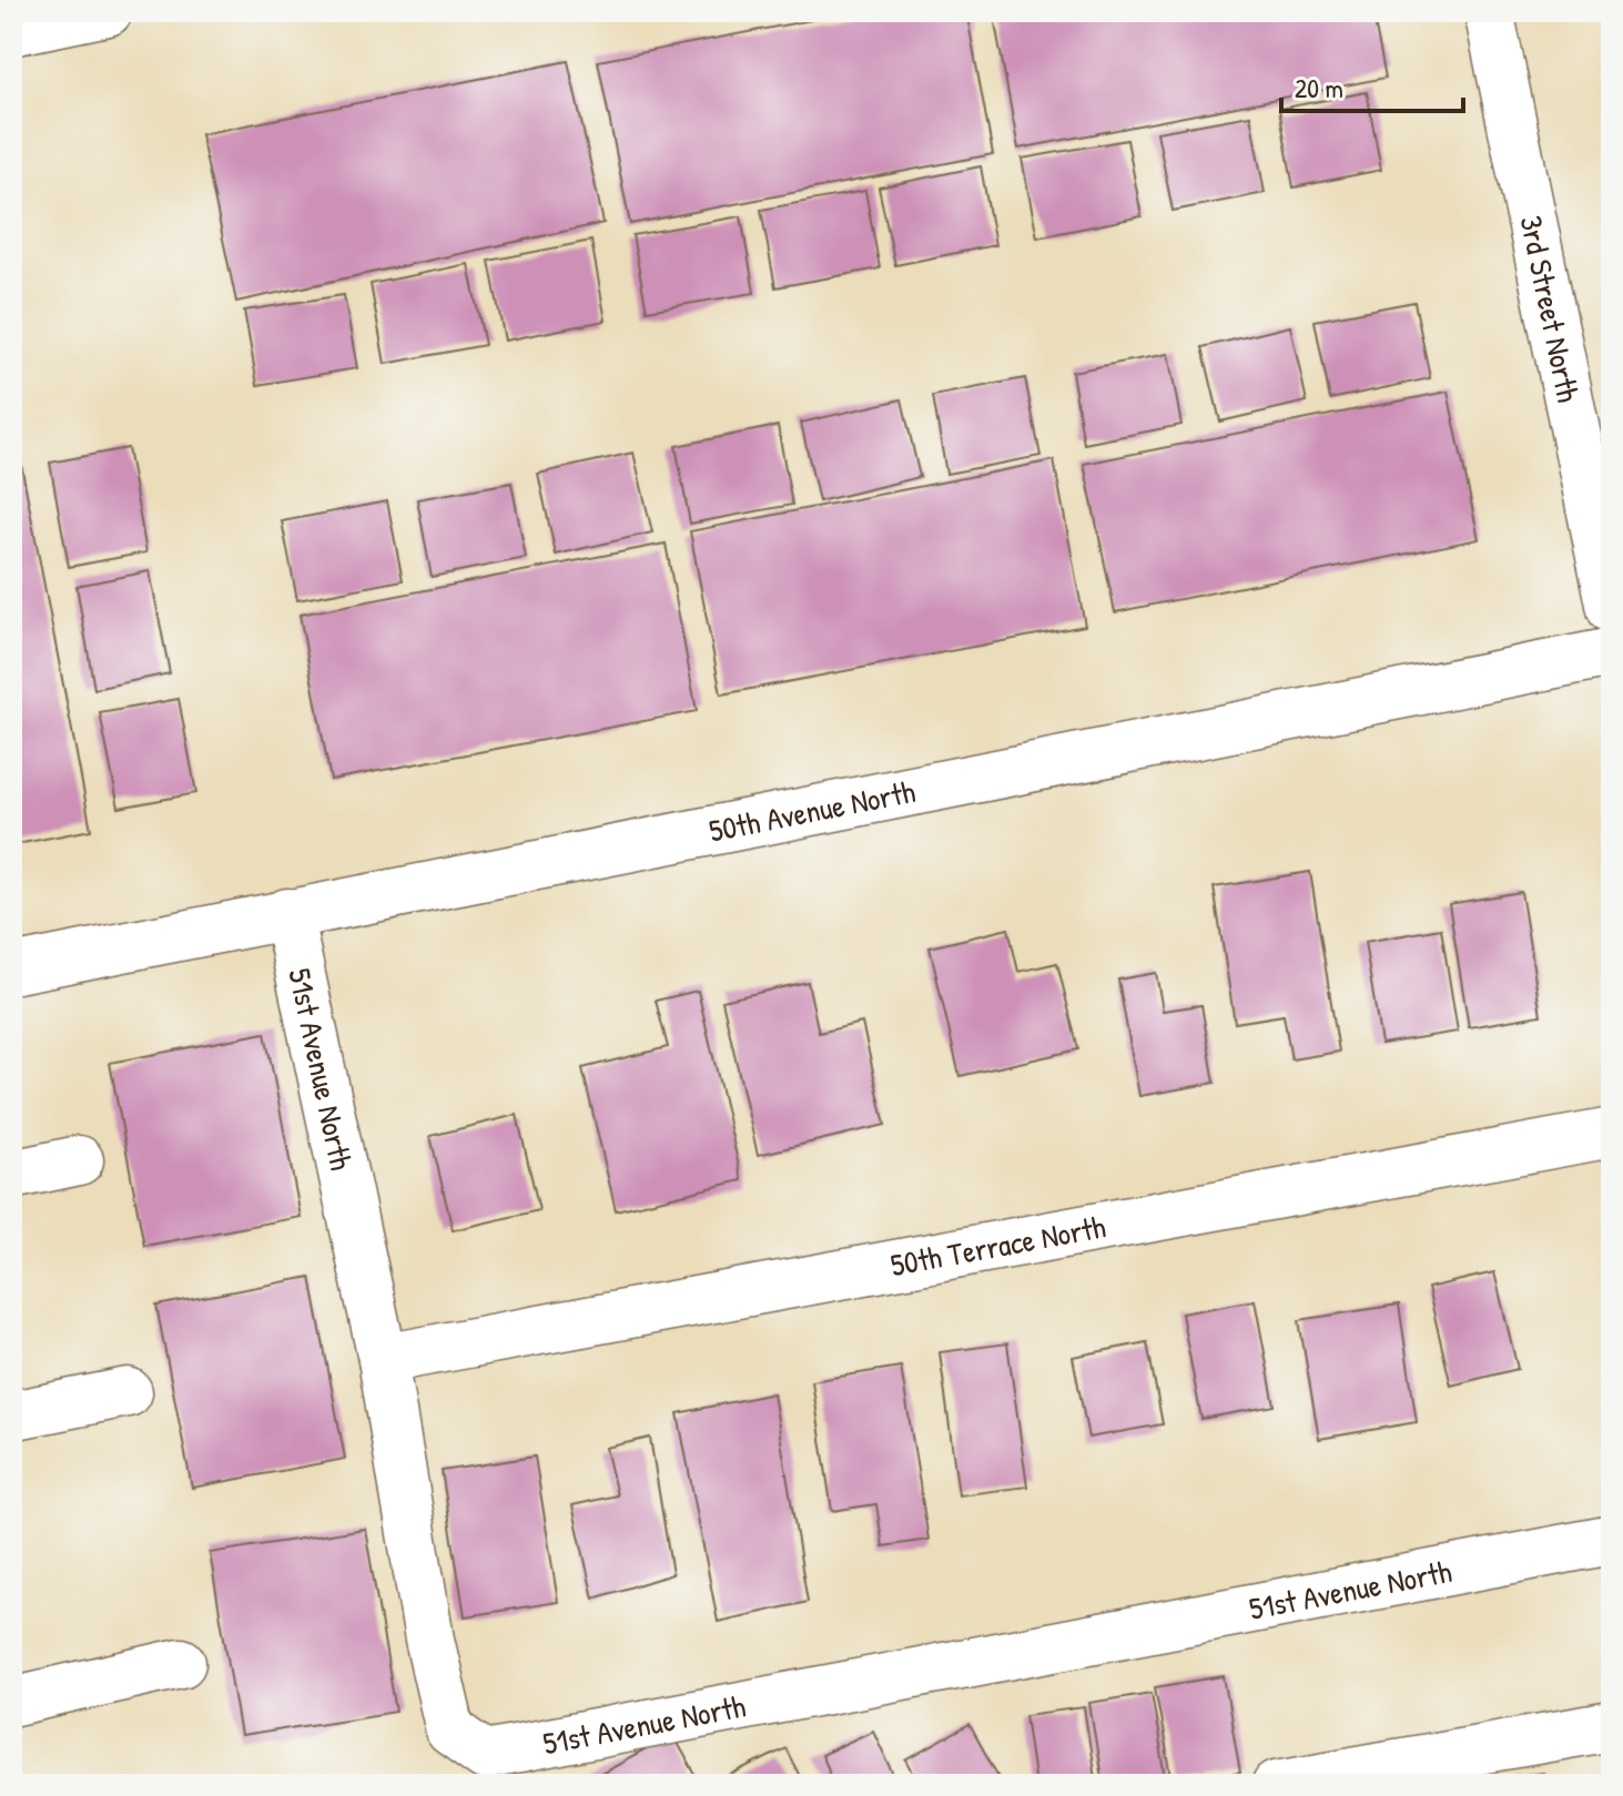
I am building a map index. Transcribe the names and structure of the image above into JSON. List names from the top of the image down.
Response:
{
  "streets": {
    "street": [
      "3rd Street North",
      "50th Avenue North",
      "51st Avenue North",
      "50th Terrace North"
    ]
  },
  "crossings": [
    ["50th Avenue North", "51st Avenue North"],
    ["51st Avenue North", "50th Terrace North"]
  ],
  "scale_bar": "20 m"
}
